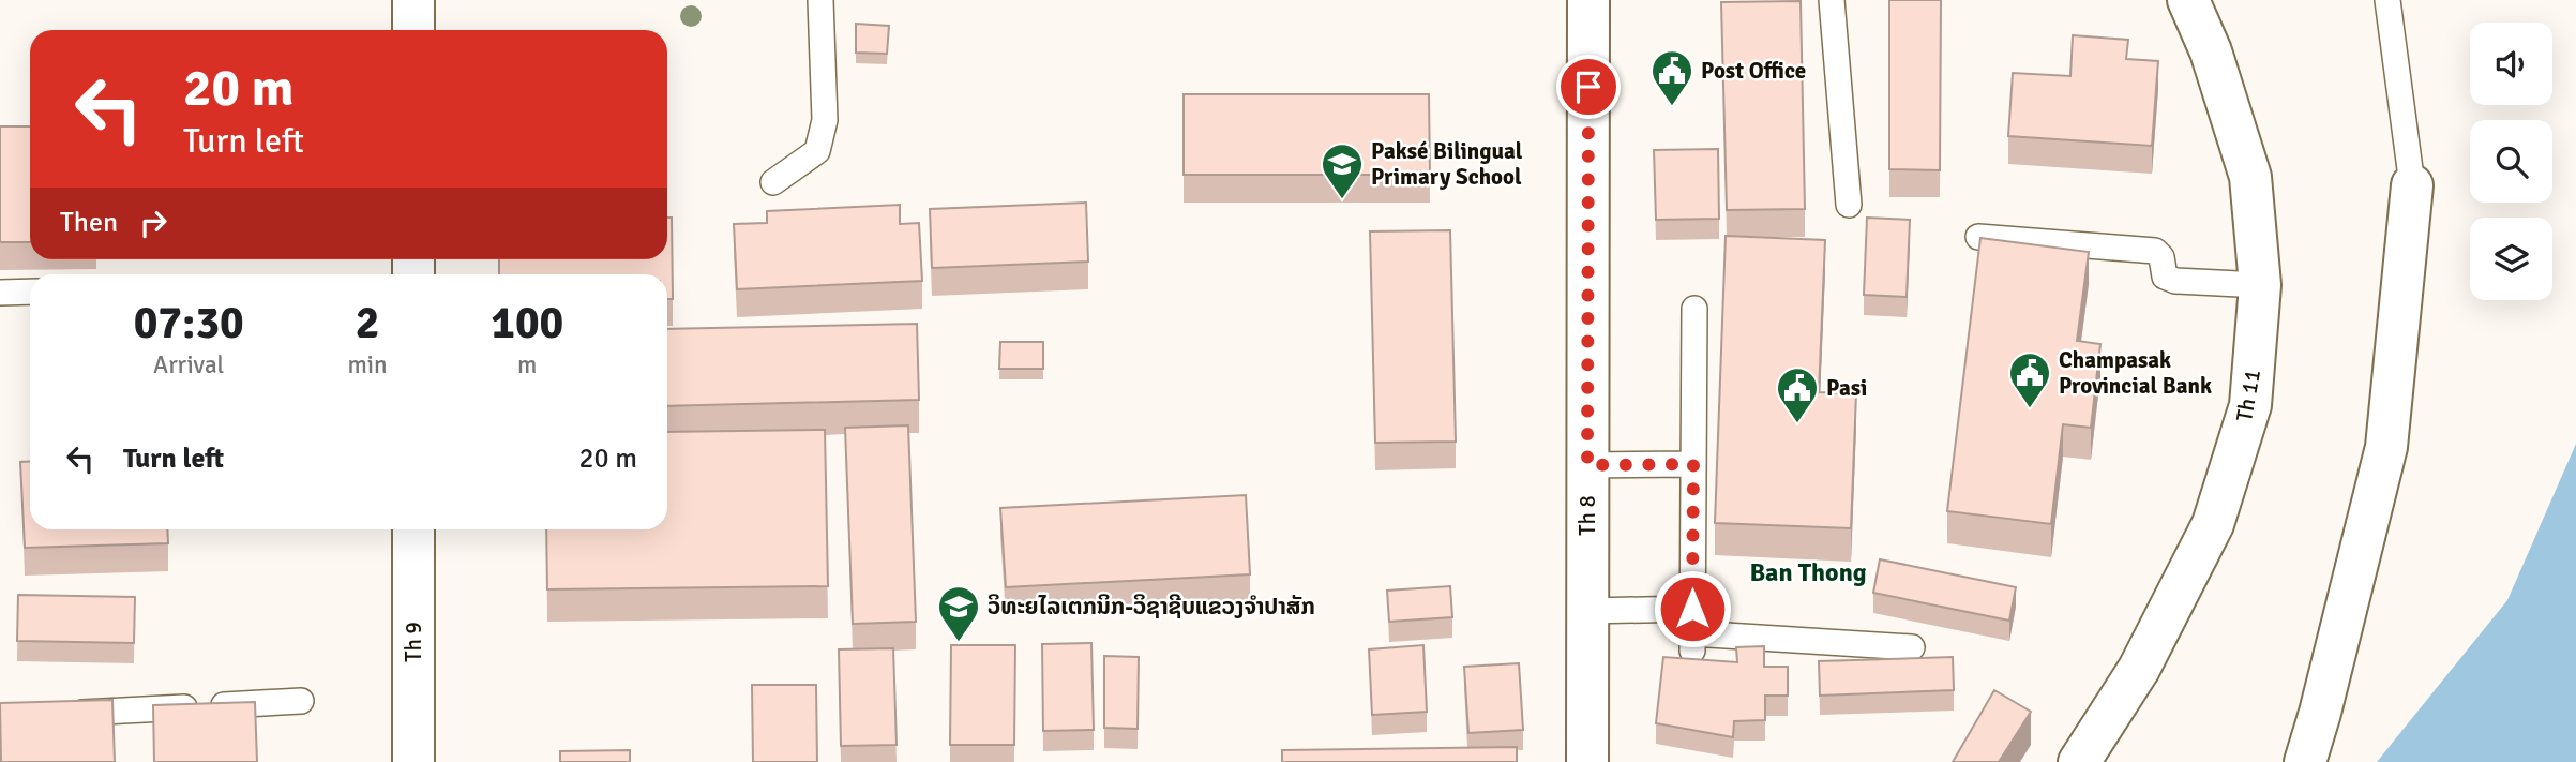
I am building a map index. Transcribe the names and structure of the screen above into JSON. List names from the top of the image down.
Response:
{
  "streets": {
    "street": ["Th 11", "Th 8", "Th 9"]
  },
  "districts": ["Ban Thong"],
  "places": {
    "public building": ["Post Office", "Champasak Provincial Bank", "Pasi"],
    "school or university": ["Paksé Bilingual Primary School", "ວິທະຍໄລເຕກນິກ-ວິຊາຊີບແຂວງຈໍາປາສັກ"]
  },
  "page": {
    "turn": ["20 m", "Turn left"],
    "then": "Then",
    "eta": [
      "07:30",
      "Arrival",
      "2",
      "min",
      "100",
      "m"
    ],
    "list": [
      {
        "name": "Turn left",
        "value": "20 m"
      }
    ]
  }
}
